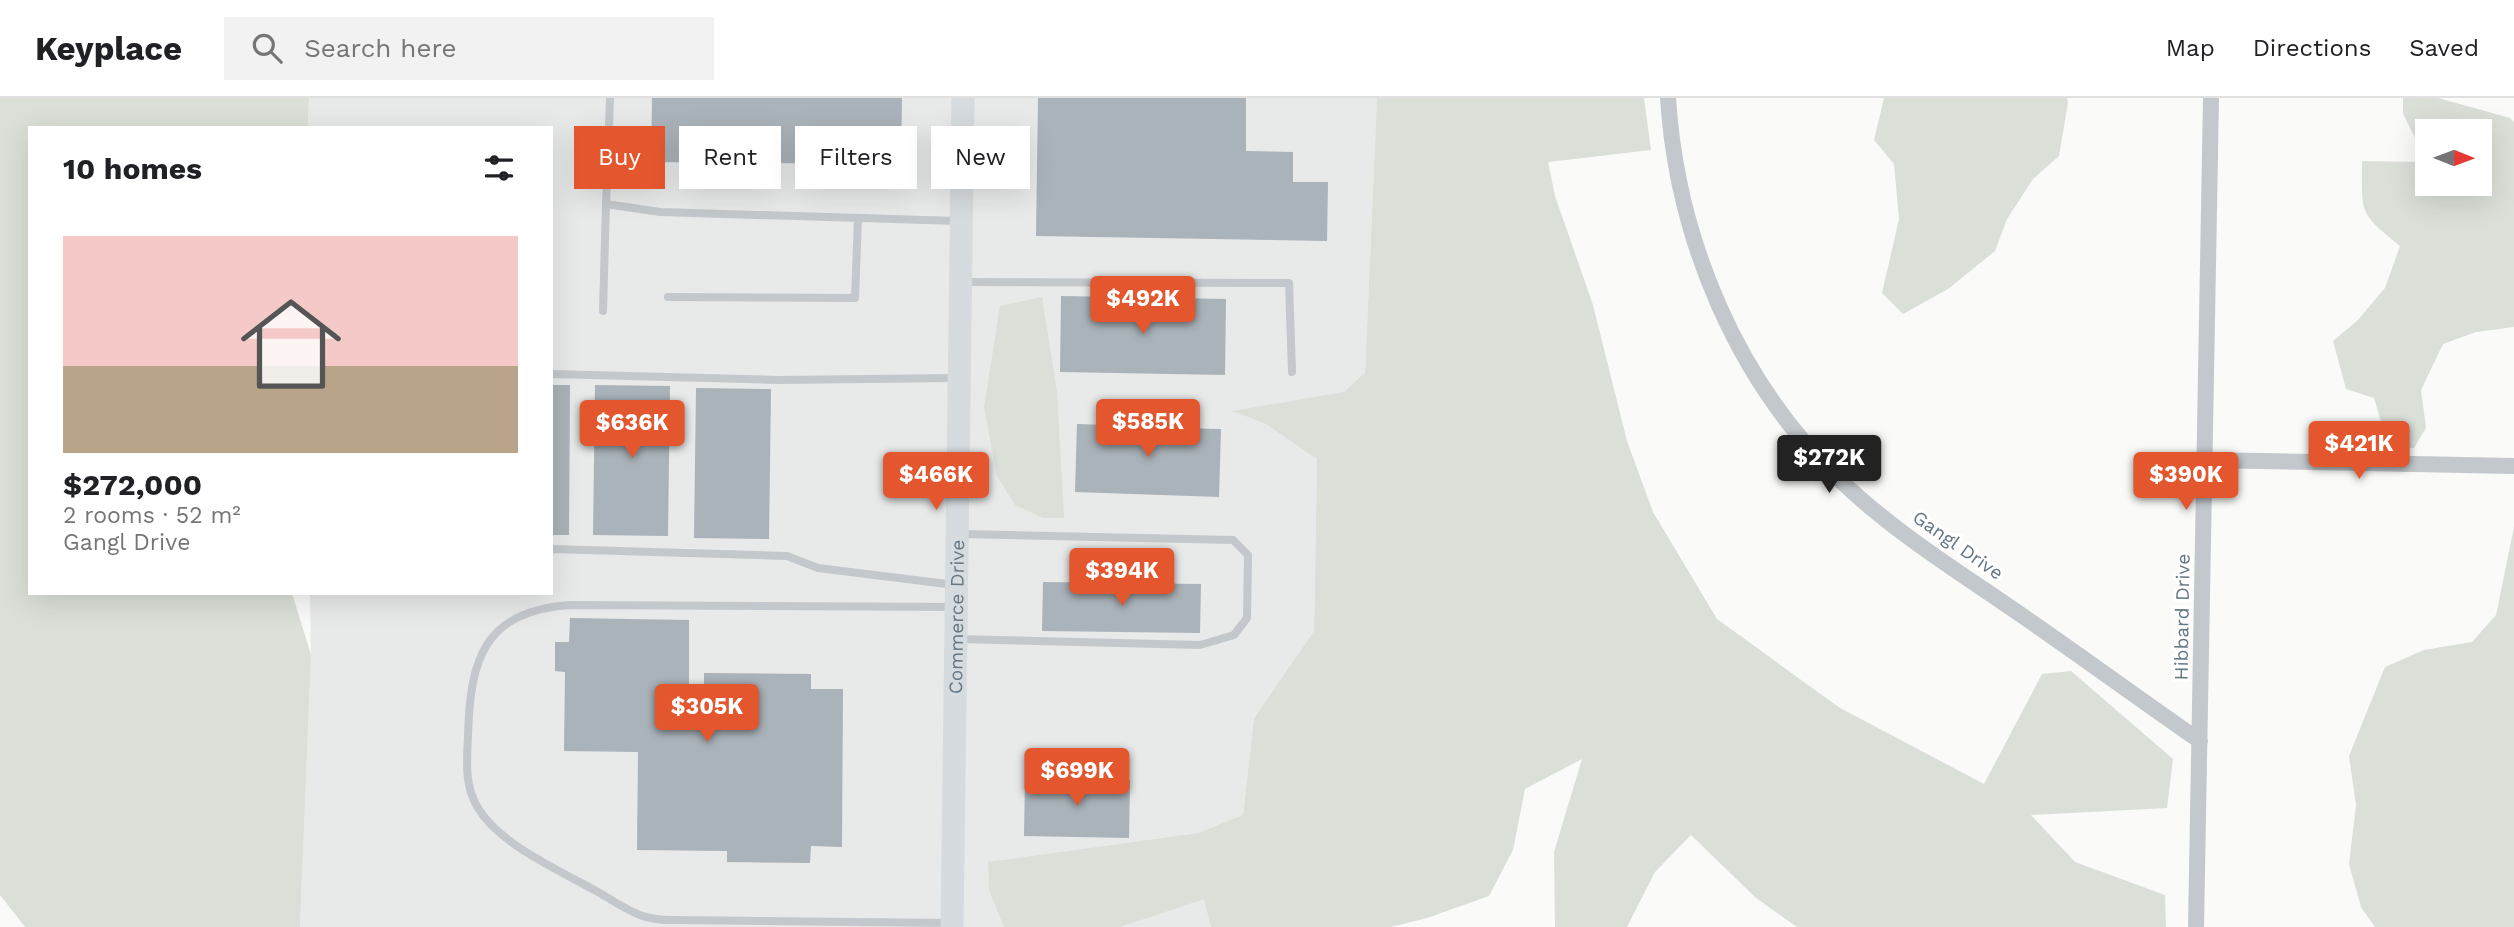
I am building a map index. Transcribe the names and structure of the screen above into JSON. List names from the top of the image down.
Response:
{
  "streets": {
    "street": ["Gangl Drive", "Commerce Drive", "Hibbard Drive"]
  },
  "crossings": [
    ["Gangl Drive", "Hibbard Drive"]
  ],
  "north": "right",
  "page": {
    "header": "Keyplace",
    "search": "Search here",
    "nav": ["Map", "Directions", "Saved"],
    "chip": [
      "Buy",
      "Rent",
      "Filters",
      "New"
    ],
    "heading": "10 homes",
    "list": [
      {
        "name": "$272,000",
        "note": "2 rooms · 52 m² · Gangl Drive"
      }
    ],
    "price": [
      "$492K",
      "$585K",
      "$636K",
      "$421K",
      "$272K",
      "$466K",
      "$390K",
      "$394K",
      "$305K",
      "$699K"
    ]
  }
}
